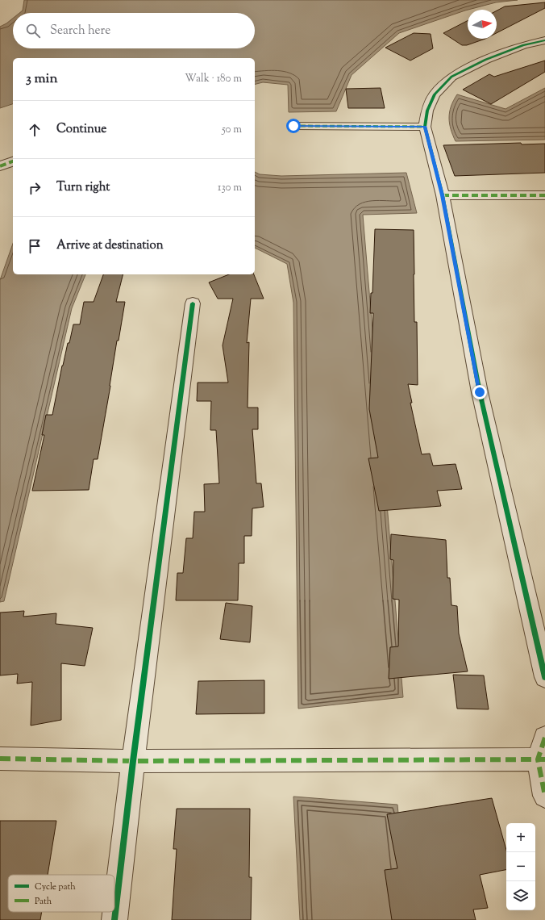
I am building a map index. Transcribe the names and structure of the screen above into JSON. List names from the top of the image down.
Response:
{
  "legend": ["Cycle path", "Path"],
  "north": "right",
  "page": {
    "search": "Search here",
    "heading": ["3 min", "Walk · 180 m"],
    "list": [
      ["Continue", "50 m"],
      ["Turn right", "130 m"],
      "Arrive at destination"
    ],
    "map_buttons": ["+", "−"]
  }
}
